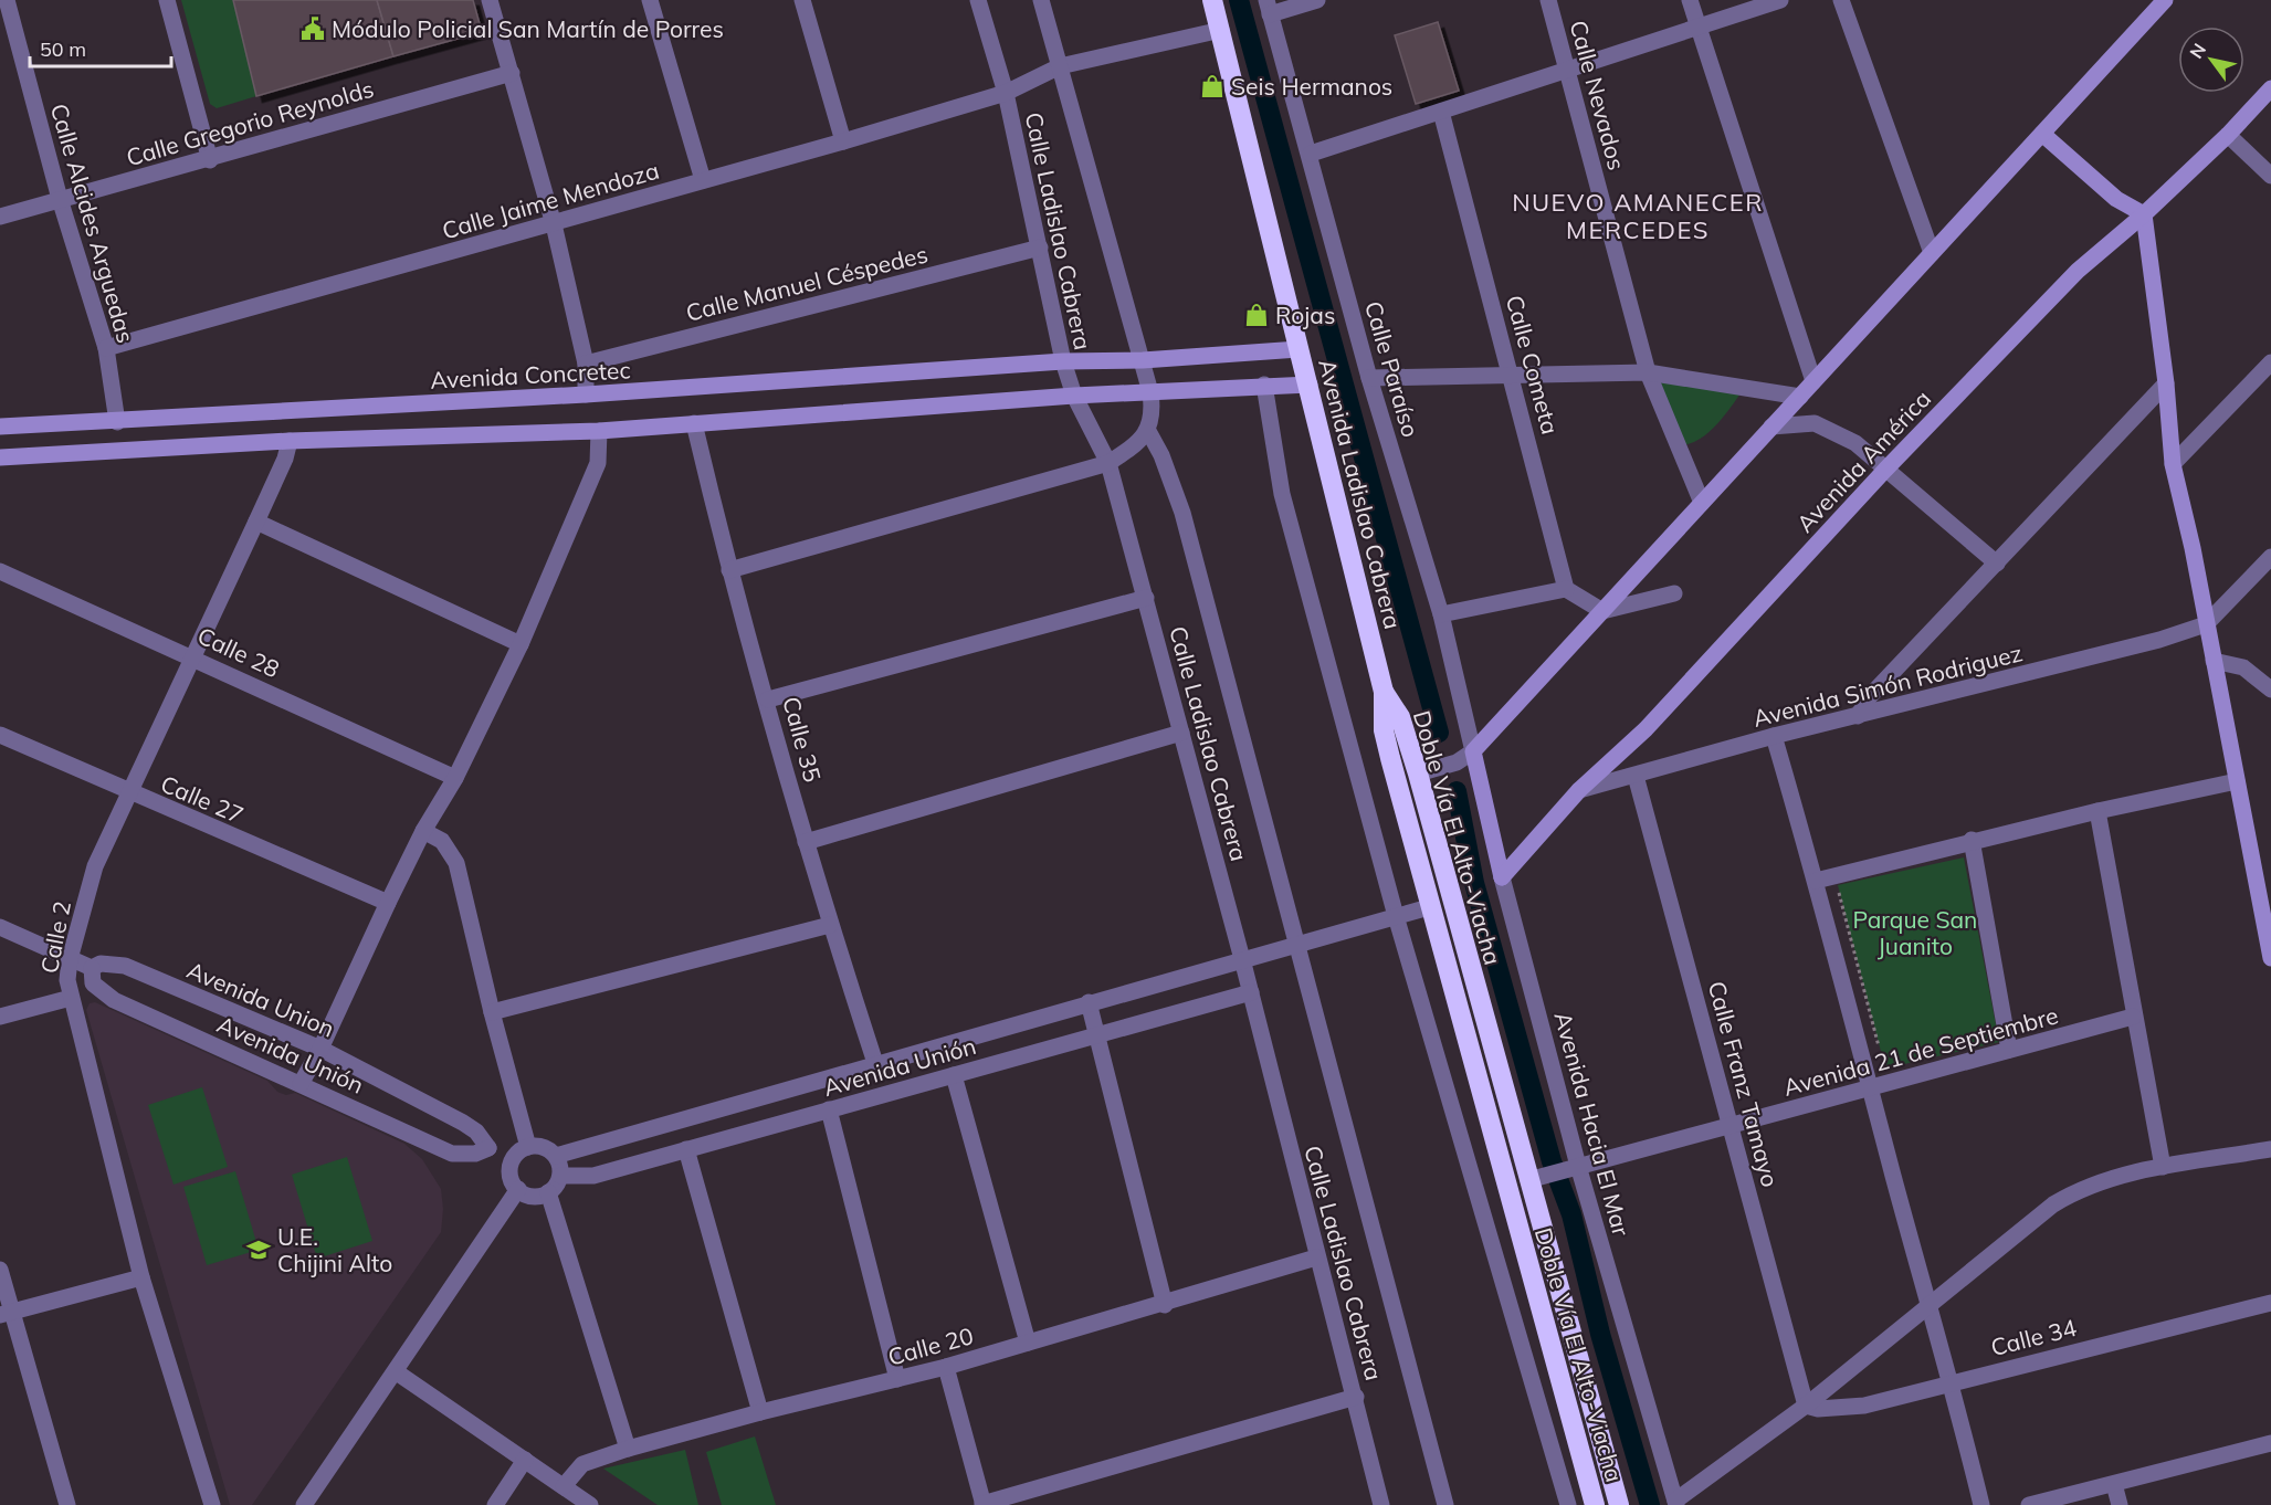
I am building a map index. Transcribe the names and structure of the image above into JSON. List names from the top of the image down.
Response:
{
  "streets": {
    "highway": ["Avenida Ladislao Cabrera", "Doble Vía El Alto-Viacha"],
    "street": [
      "Calle Nevados",
      "Calle Gregorio Reynolds",
      "Calle Jaime Mendoza",
      "Calle Alcides Arguedas",
      "Calle Ladislao Cabrera",
      "Calle Manuel Céspedes",
      "Calle Cometa",
      "Calle Paraíso",
      "Avenida Concretec",
      "Avenida América",
      "Calle 28",
      "Avenida Simón Rodriguez",
      "Calle 35",
      "Calle 27",
      "Calle 2",
      "Avenida Union",
      "Avenida 21 de Septiembre",
      "Avenida Unión",
      "Calle Franz Tamayo",
      "Avenida Hacia El Mar",
      "Calle 34",
      "Calle 20"
    ]
  },
  "crossings": [
    ["Calle Gregorio Reynolds", "Calle Alcides Arguedas"],
    ["Calle Jaime Mendoza", "Calle Alcides Arguedas"],
    ["Calle Jaime Mendoza", "Calle Ladislao Cabrera"],
    ["Calle Jaime Mendoza", "Avenida Ladislao Cabrera"],
    ["Calle Alcides Arguedas", "Avenida Concretec"],
    ["Calle Ladislao Cabrera", "Calle Manuel Céspedes"],
    ["Calle Ladislao Cabrera", "Avenida Concretec"],
    ["Calle Ladislao Cabrera", "Avenida Unión"],
    ["Calle Ladislao Cabrera", "Calle 20"],
    ["Calle Paraíso", "Avenida Hacia El Mar"],
    ["Avenida Concretec", "Avenida Ladislao Cabrera"],
    ["Avenida América", "Avenida Simón Rodriguez"],
    ["Avenida América", "Avenida Hacia El Mar"],
    ["Avenida Ladislao Cabrera", "Doble Vía El Alto-Viacha"],
    ["Calle 28", "Calle 2"],
    ["Avenida Simón Rodriguez", "Calle Franz Tamayo"],
    ["Calle 27", "Calle 2"],
    ["Doble Vía El Alto-Viacha", "Avenida 21 de Septiembre"],
    ["Calle 2", "Avenida Union"],
    ["Avenida Union", "Avenida Unión"],
    ["Avenida 21 de Septiembre", "Calle Franz Tamayo"],
    ["Avenida 21 de Septiembre", "Avenida Hacia El Mar"],
    ["Calle Franz Tamayo", "Calle 34"]
  ],
  "districts": ["NUEVO AMANECER MERCEDES"],
  "parks": ["Parque San Juanito"],
  "places": {
    "public building": ["Módulo Policial San Martín de Porres"],
    "shop": ["Seis Hermanos", "Rojas"],
    "school or university": ["U.E. Chijini Alto"]
  },
  "scale_bar": "50 m",
  "north": "top left"
}
